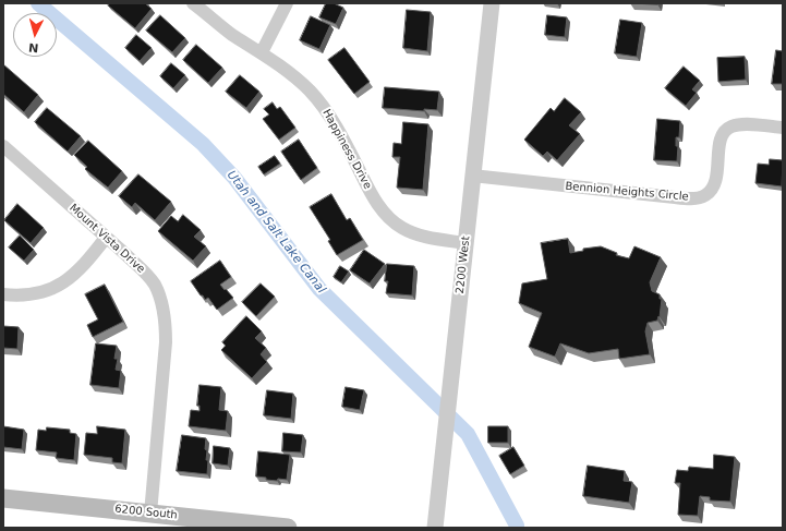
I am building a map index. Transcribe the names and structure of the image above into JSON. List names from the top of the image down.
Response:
{
  "streets": {
    "main road": ["6200 South"],
    "street": [
      "Happiness Drive",
      "Bennion Heights Circle",
      "Mount Vista Drive",
      "2200 West"
    ]
  },
  "crossings": [
    ["Happiness Drive", "2200 West"],
    ["Bennion Heights Circle", "2200 West"],
    ["Mount Vista Drive", "6200 South"]
  ],
  "water": ["Utah and Salt Lake Canal"],
  "north": "bottom"
}
